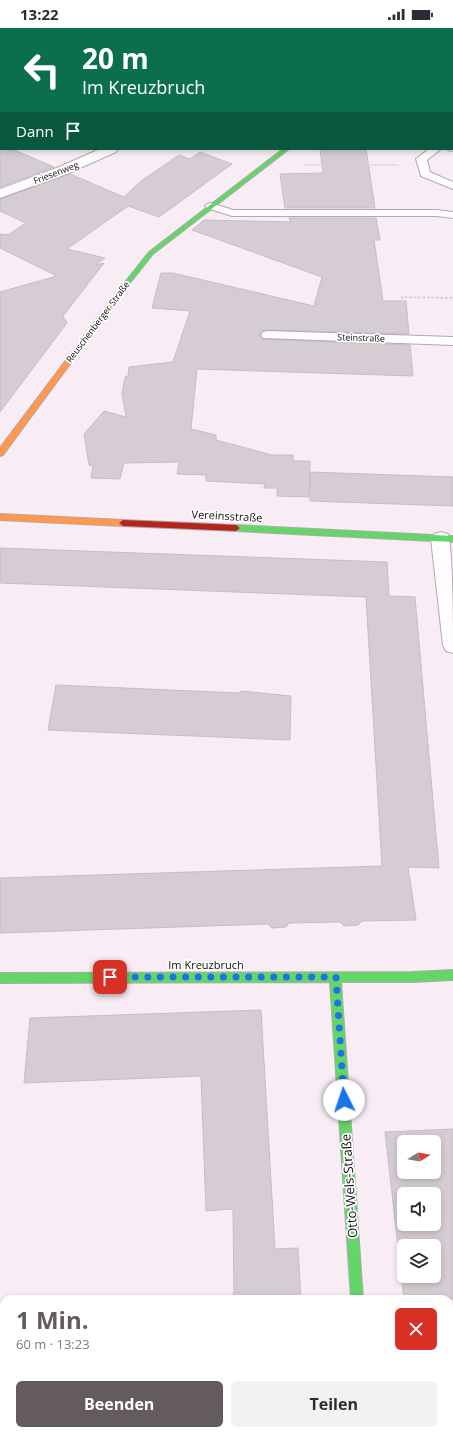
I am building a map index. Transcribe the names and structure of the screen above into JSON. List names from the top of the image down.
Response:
{
  "streets": {
    "street": [
      "Friesenweg",
      "Reuschenberger Straße",
      "Vereinsstraße",
      "Im Kreuzbruch",
      "Otto-Wels-Straße"
    ],
    "lane": ["Steinstraße"]
  },
  "crossings": [
    ["Im Kreuzbruch", "Otto-Wels-Straße"]
  ],
  "north": "right",
  "page": {
    "status": "13:22",
    "turn": ["20 m", "Im Kreuzbruch"],
    "then": "Dann",
    "heading": ["1 Min.", "60 m · 13:23"],
    "buttons": ["Beenden", "Teilen"]
  }
}
